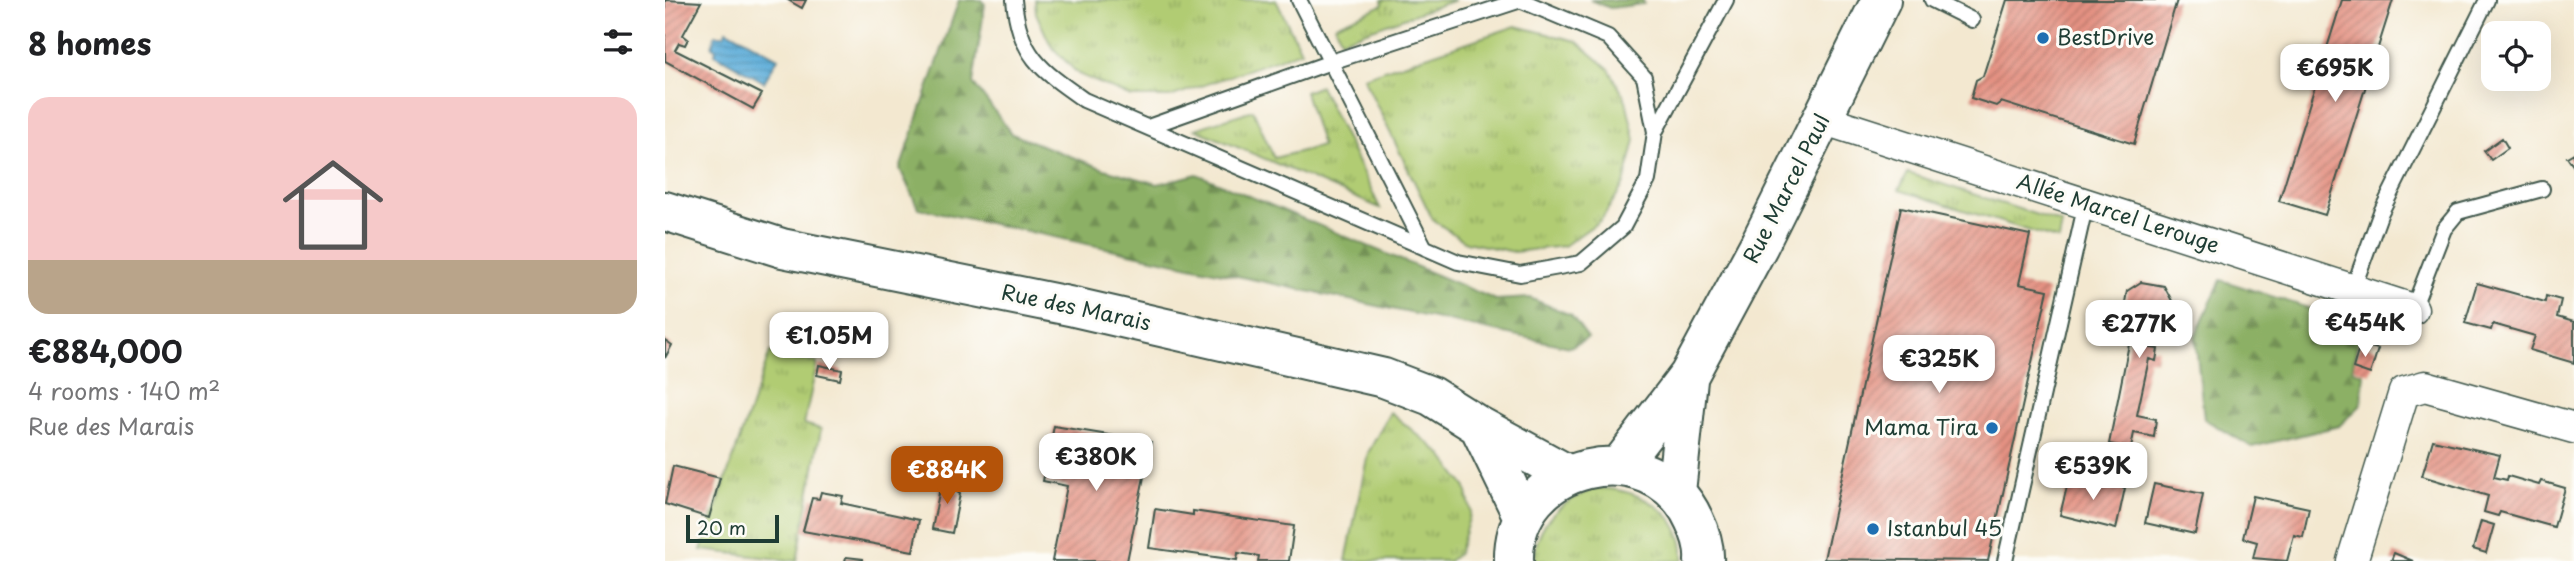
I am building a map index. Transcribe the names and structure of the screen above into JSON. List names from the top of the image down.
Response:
{
  "streets": {
    "street": ["Rue Marcel Paul", "Allée Marcel Lerouge", "Rue des Marais"]
  },
  "crossings": [
    ["Rue Marcel Paul", "Allée Marcel Lerouge"]
  ],
  "places": ["BestDrive", "Mama Tira", "Istanbul 45"],
  "scale_bar": "20 m",
  "page": {
    "heading": "8 homes",
    "price": [
      "€695K",
      "€454K",
      "€277K",
      "€1.05M",
      "€325K",
      "€380K",
      "€539K",
      "€884K"
    ],
    "list": [
      {
        "name": "€884,000",
        "note": "4 rooms · 140 m² · Rue des Marais"
      }
    ],
    "scale": "20 m"
  }
}
